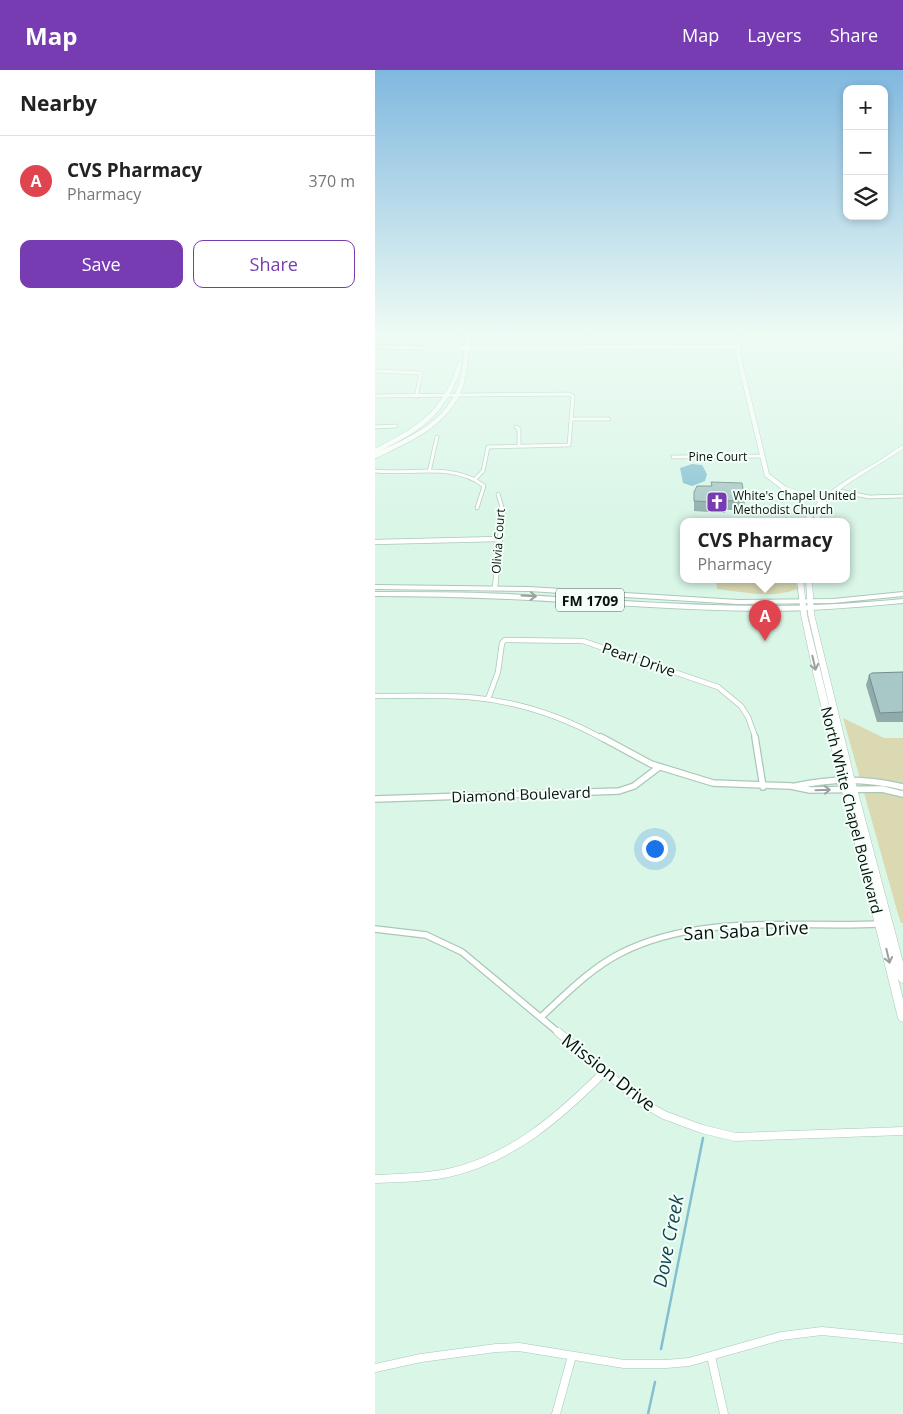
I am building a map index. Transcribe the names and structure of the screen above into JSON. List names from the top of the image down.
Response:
{
  "streets": {
    "main road": ["FM 1709", "North White Chapel Boulevard"],
    "street": [
      "Pine Court",
      "Olivia Court",
      "Pearl Drive",
      "Diamond Boulevard",
      "San Saba Drive",
      "Mission Drive"
    ]
  },
  "crossings": [
    ["Olivia Court", "FM 1709"],
    ["FM 1709", "North White Chapel Boulevard"],
    ["North White Chapel Boulevard", "San Saba Drive"],
    ["San Saba Drive", "Mission Drive"]
  ],
  "water": ["Dove Creek"],
  "places": {
    "church": ["White's Chapel United Methodist Church"]
  },
  "page": {
    "header": "Map",
    "nav": ["Map", "Layers", "Share"],
    "heading": "Nearby",
    "map_buttons": ["+", "−"],
    "list": [
      {
        "mark": "A",
        "name": "CVS Pharmacy",
        "note": "Pharmacy",
        "value": "370 m"
      }
    ],
    "buttons": ["Save", "Share"],
    "popup": ["CVS Pharmacy", "Pharmacy"],
    "pins": "A"
  }
}
